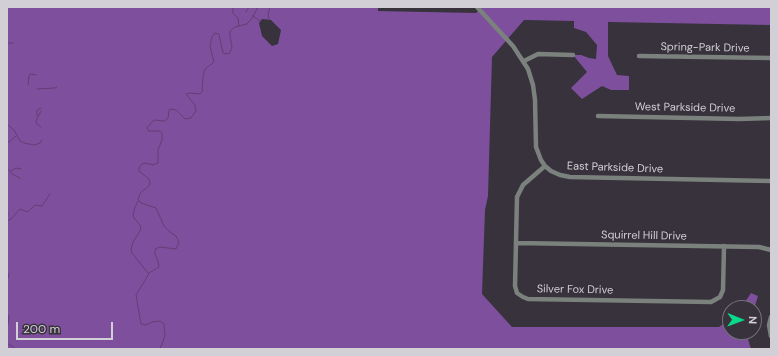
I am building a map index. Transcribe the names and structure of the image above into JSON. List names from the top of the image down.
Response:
{
  "streets": {
    "street": [
      "Spring-Park Drive",
      "West Parkside Drive",
      "East Parkside Drive",
      "Squirrel Hill Drive",
      "Silver Fox Drive"
    ]
  },
  "crossings": [
    ["East Parkside Drive", "Silver Fox Drive"],
    ["Squirrel Hill Drive", "Silver Fox Drive"]
  ],
  "scale_bar": "200 m",
  "north": "right"
}
